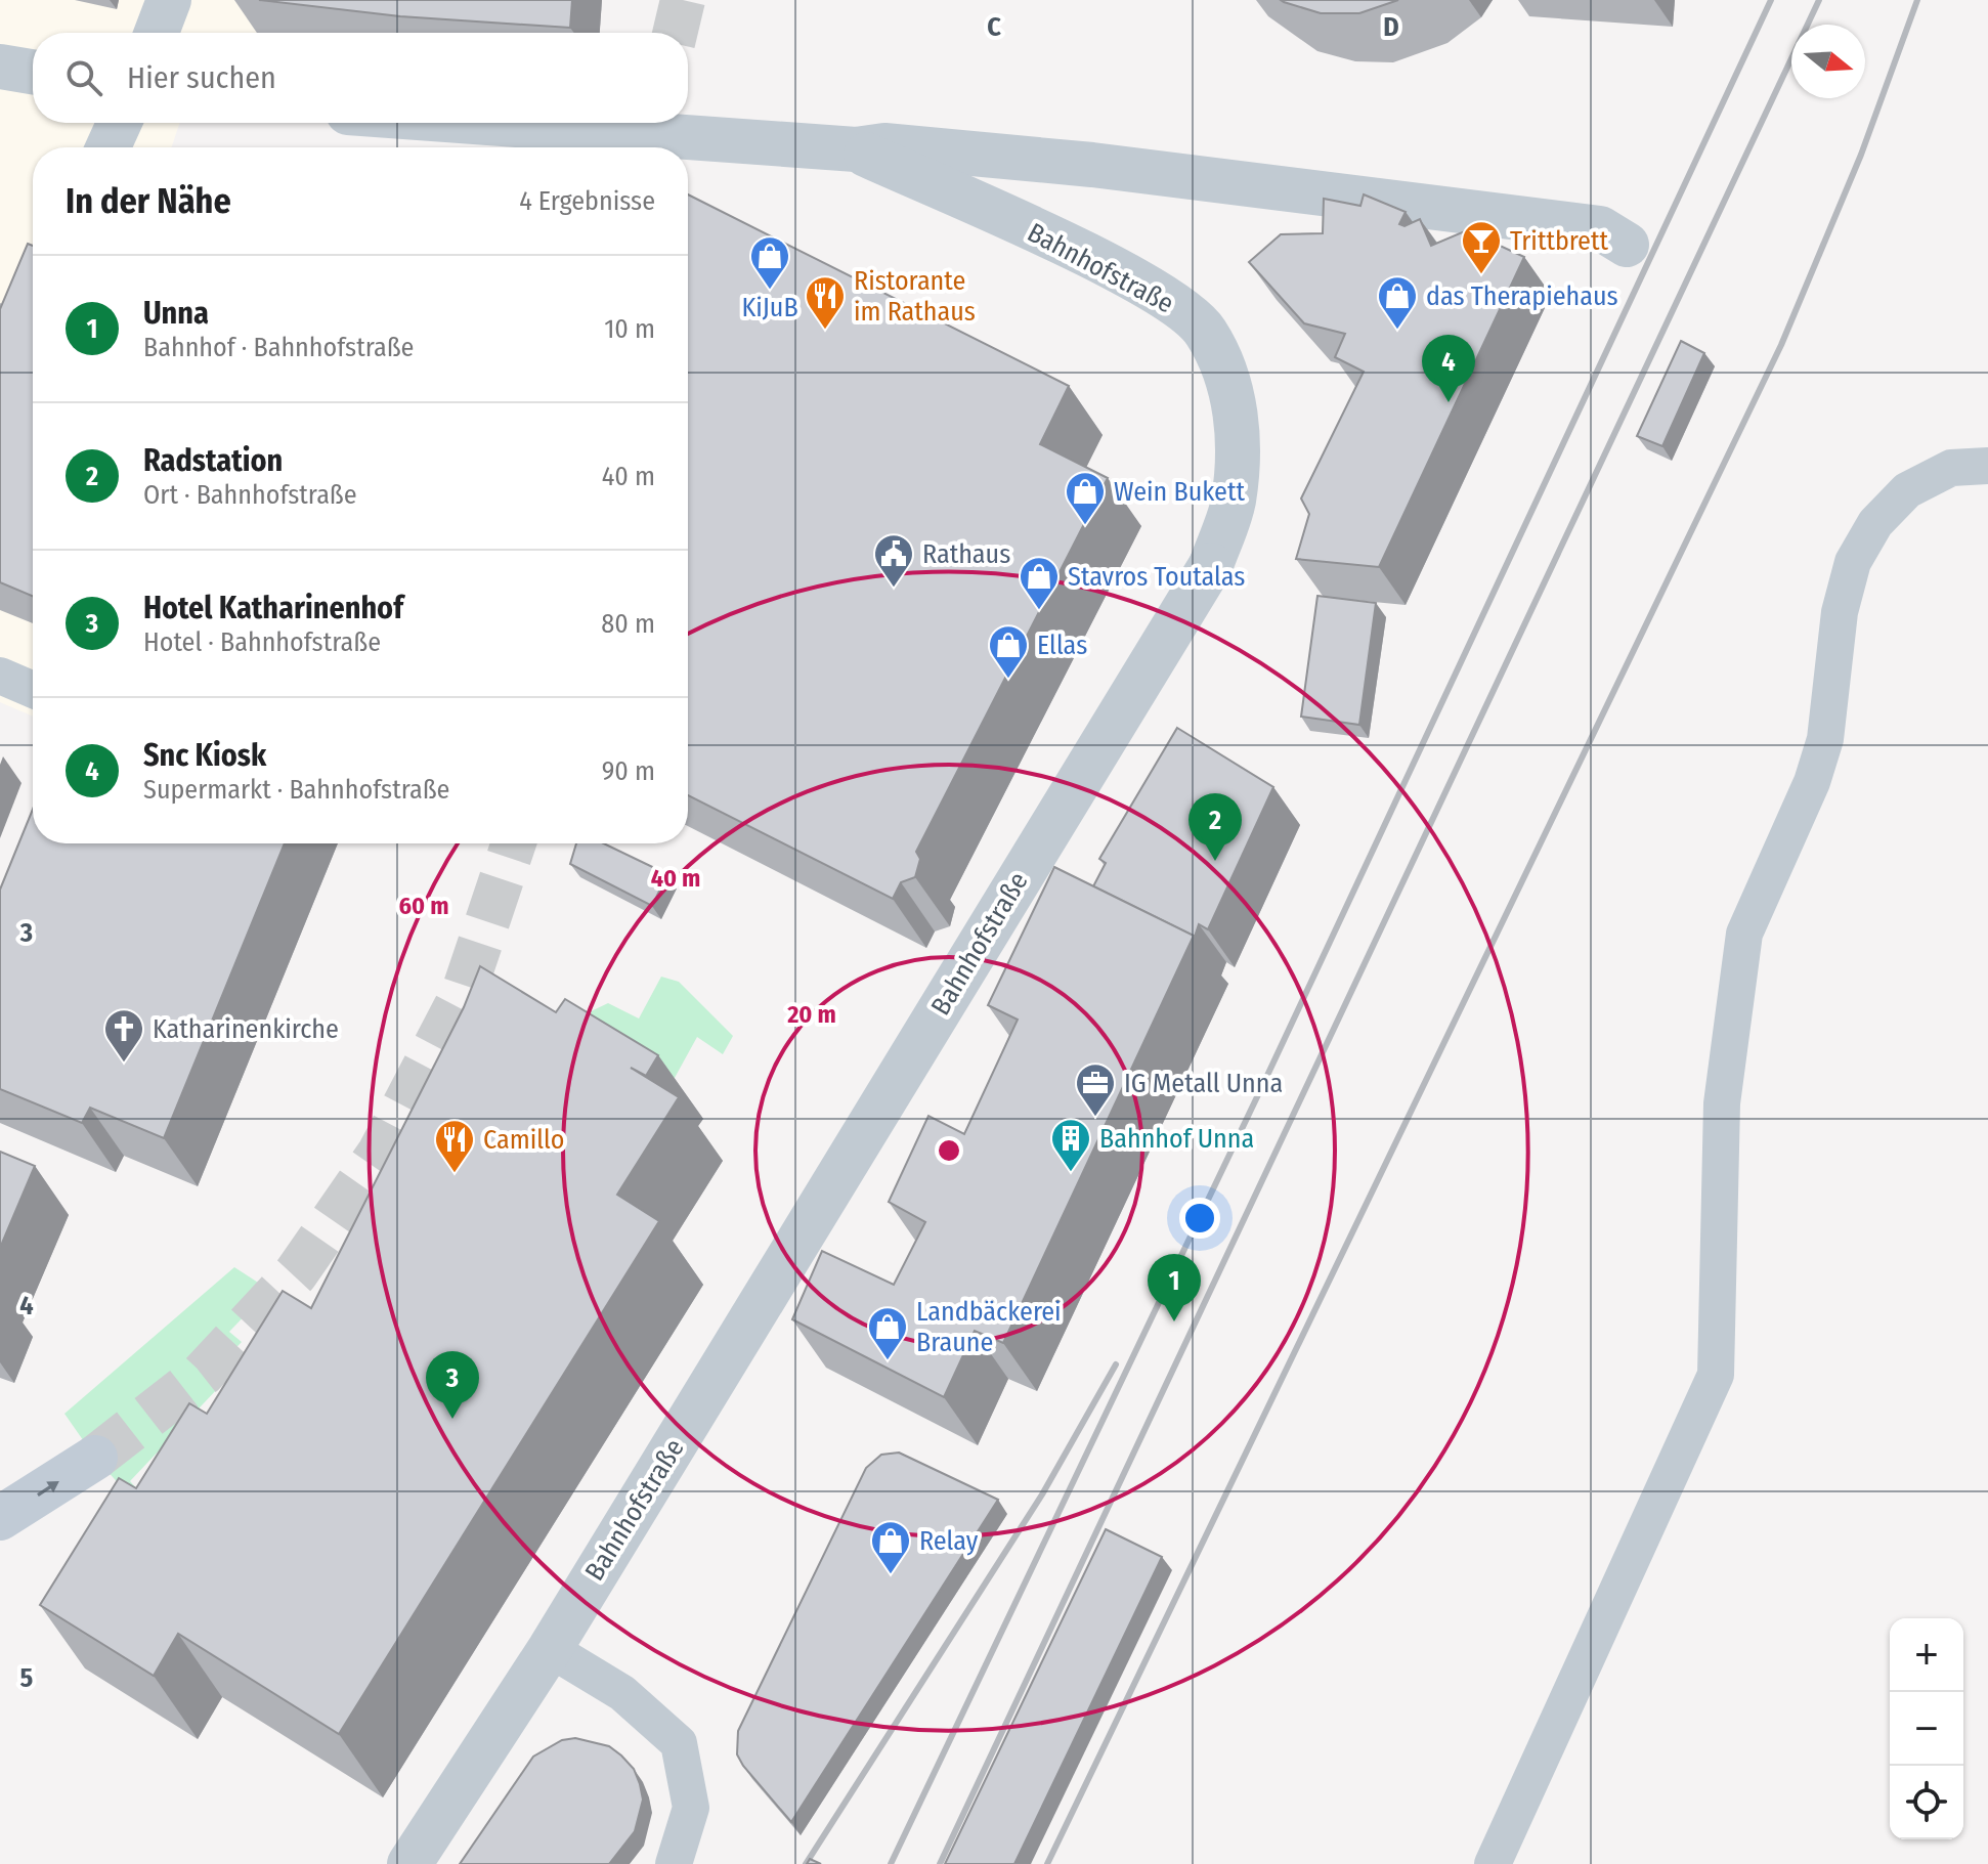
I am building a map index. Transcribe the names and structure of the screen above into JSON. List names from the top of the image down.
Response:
{
  "streets": {
    "street": ["Bahnhofstraße"]
  },
  "places": {
    "bar": ["Trittbrett"],
    "shop": [
      "KiJuB",
      "das Therapiehaus",
      "Wein Bukett",
      "Stavros Toutalas",
      "Ellas",
      "Landbäckerei Braune",
      "Relay"
    ],
    "restaurant": ["Ristorante im Rathaus", "Camillo"],
    "public building": ["Rathaus"],
    "church": ["Katharinenkirche"],
    "office": ["IG Metall Unna"],
    "building": ["Bahnhof Unna"]
  },
  "north": "right",
  "page": {
    "search": "Hier suchen",
    "heading": ["In der Nähe", "4 Ergebnisse"],
    "list": [
      {
        "mark": "1",
        "name": "Unna",
        "note": "Bahnhof · Bahnhofstraße",
        "value": "10 m"
      },
      {
        "mark": "2",
        "name": "Radstation",
        "note": "Ort · Bahnhofstraße",
        "value": "40 m"
      },
      {
        "mark": "3",
        "name": "Hotel Katharinenhof",
        "note": "Hotel · Bahnhofstraße",
        "value": "80 m"
      },
      {
        "mark": "4",
        "name": "Snc Kiosk",
        "note": "Supermarkt · Bahnhofstraße",
        "value": "90 m"
      }
    ],
    "pins": [
      "4",
      "2",
      "1",
      "3"
    ],
    "map_buttons": ["+", "−"]
  },
  "grid": {
    "columns": ["C", "D"],
    "rows": ["3", "4", "5"]
  },
  "rings": ["40 m", "60 m", "20 m"]
}
